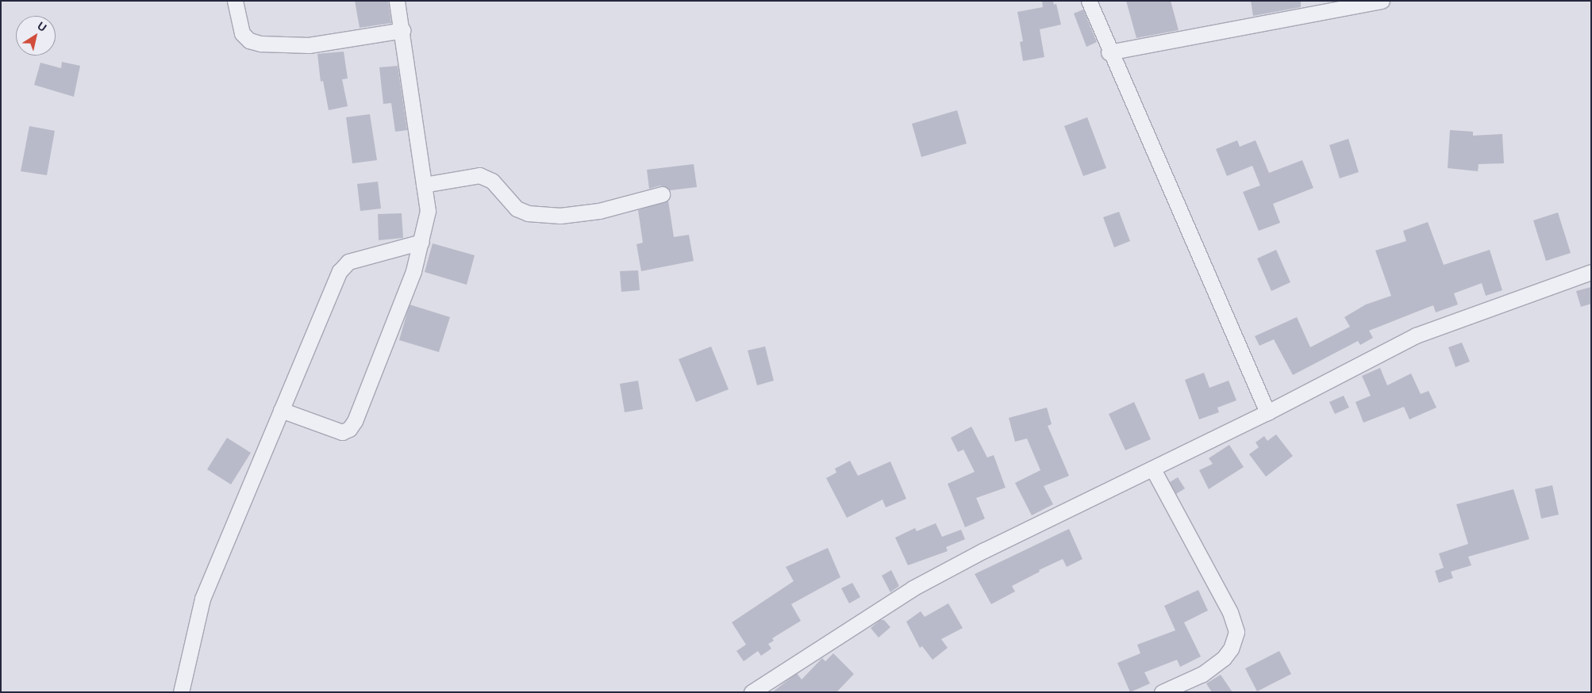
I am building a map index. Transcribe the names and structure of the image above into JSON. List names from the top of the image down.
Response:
{
  "north": "top right"
}
